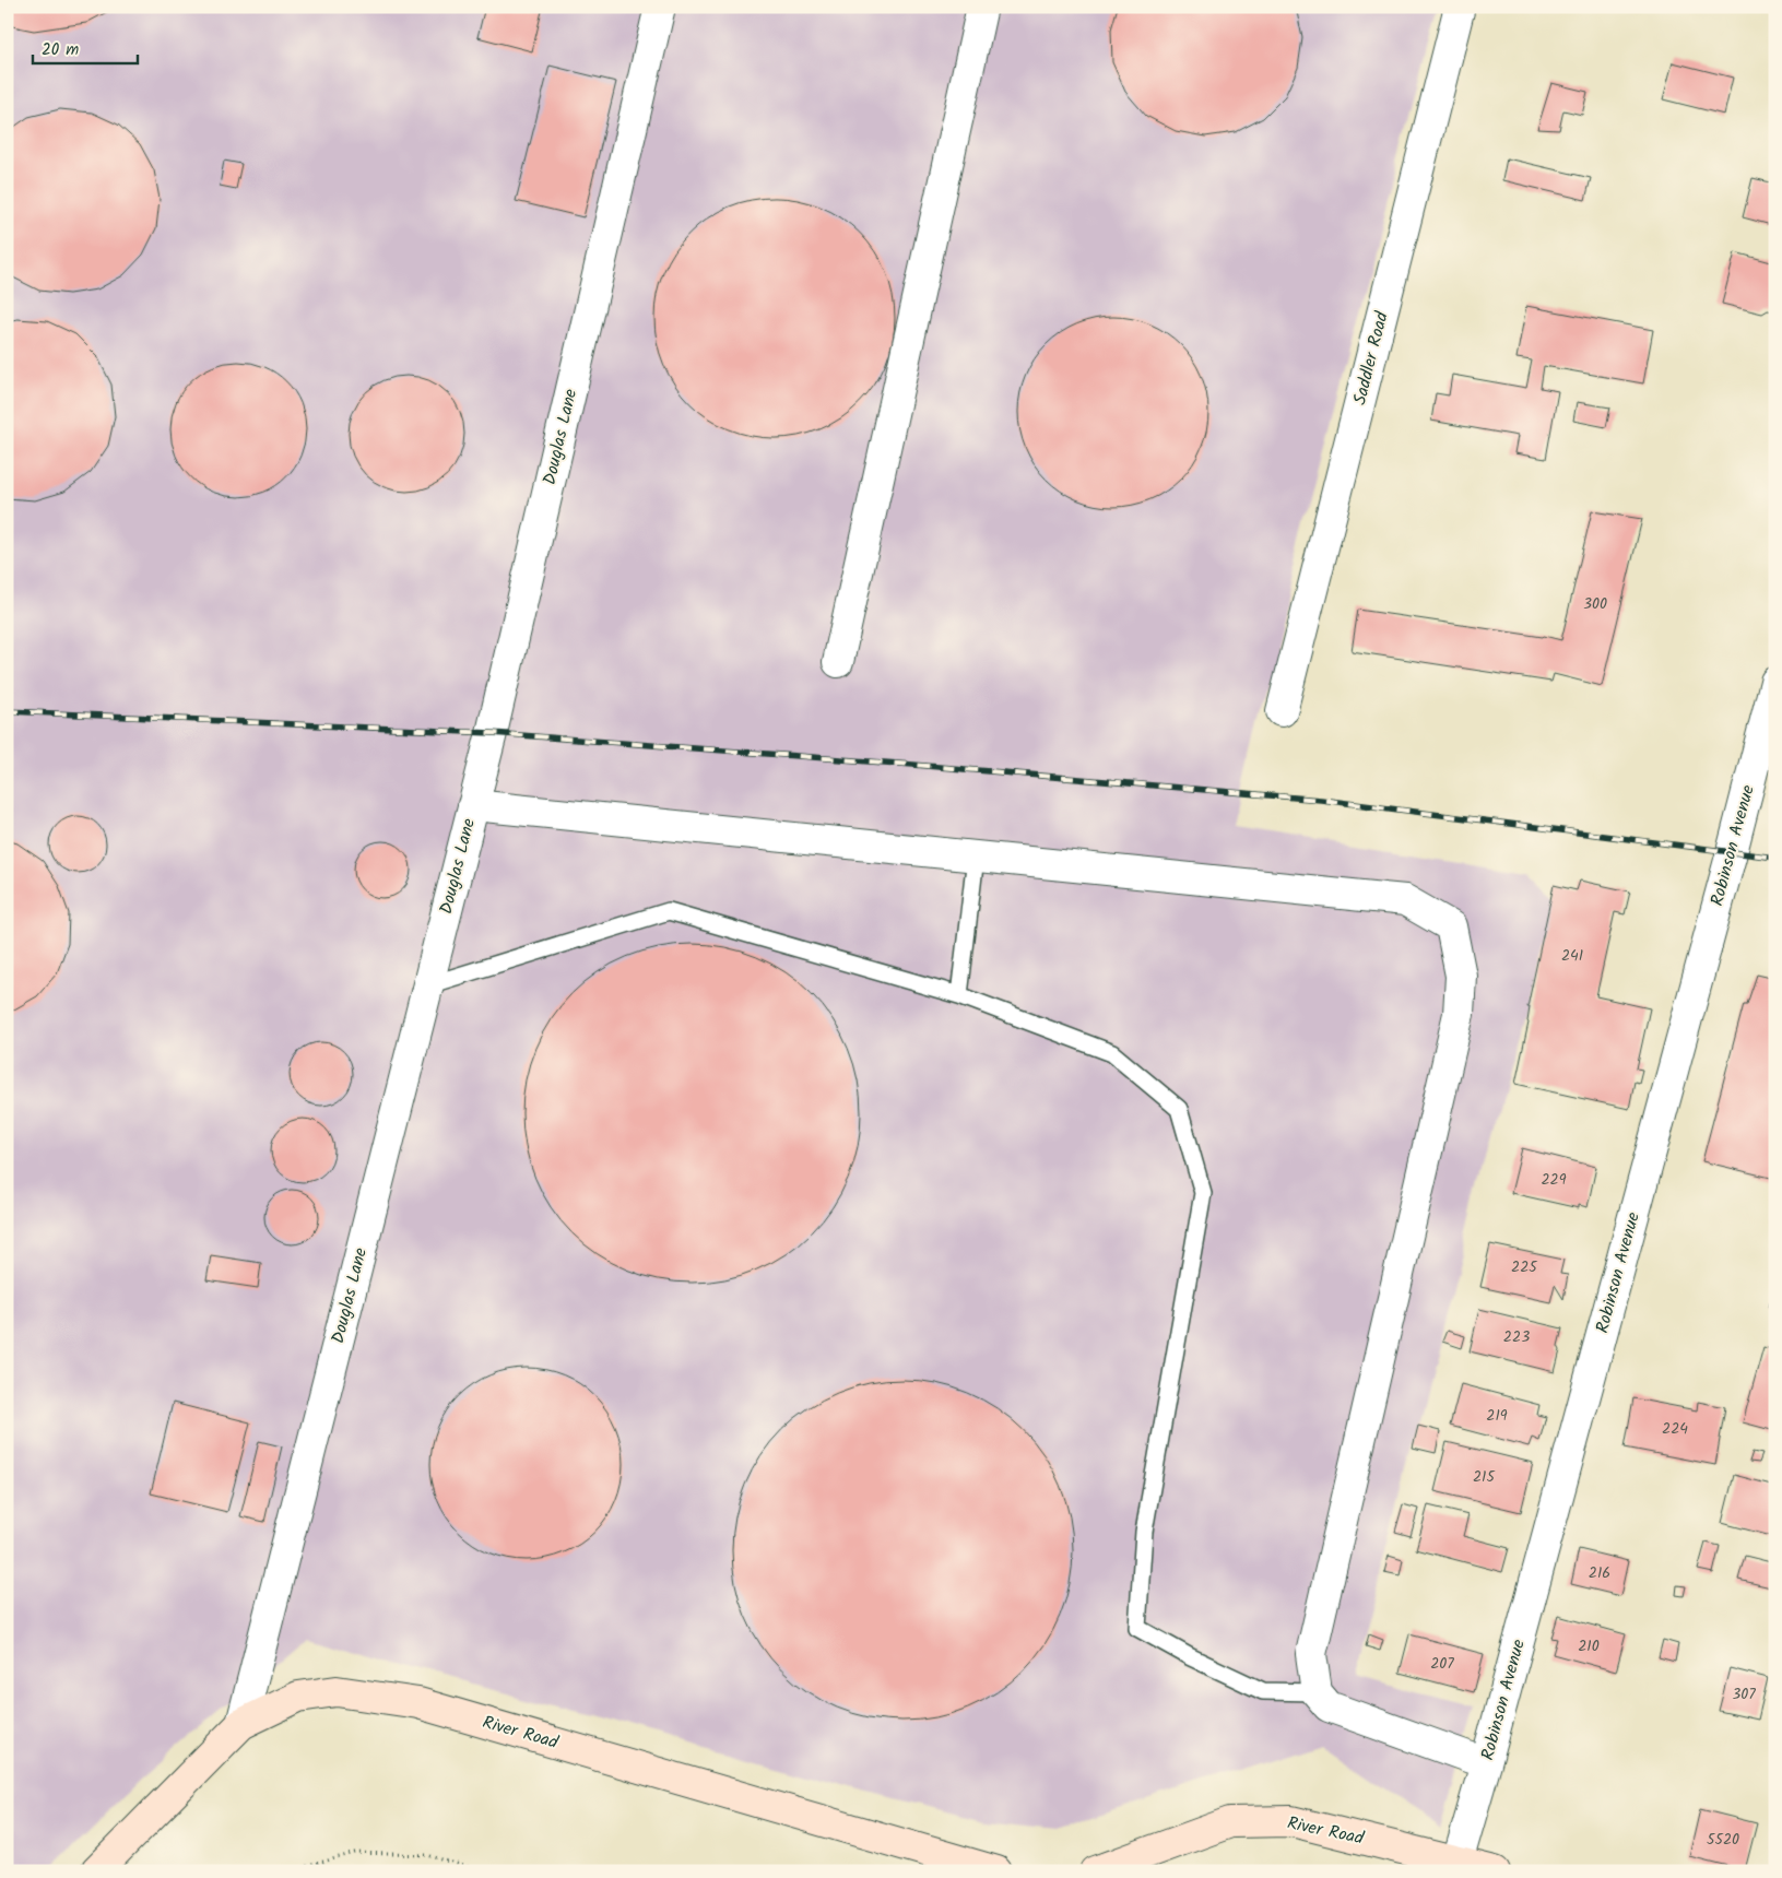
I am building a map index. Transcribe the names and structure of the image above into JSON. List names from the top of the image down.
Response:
{
  "streets": {
    "main road": ["River Road"],
    "street": ["Saddler Road", "Douglas Lane", "Robinson Avenue"]
  },
  "crossings": [
    ["Douglas Lane", "River Road"],
    ["Robinson Avenue", "River Road"]
  ],
  "house_numbers": [
    "300",
    "241",
    "229",
    "225",
    "223",
    "219",
    "224",
    "215",
    "216",
    "210",
    "207",
    "307",
    "5520"
  ],
  "scale_bar": "20 m"
}
